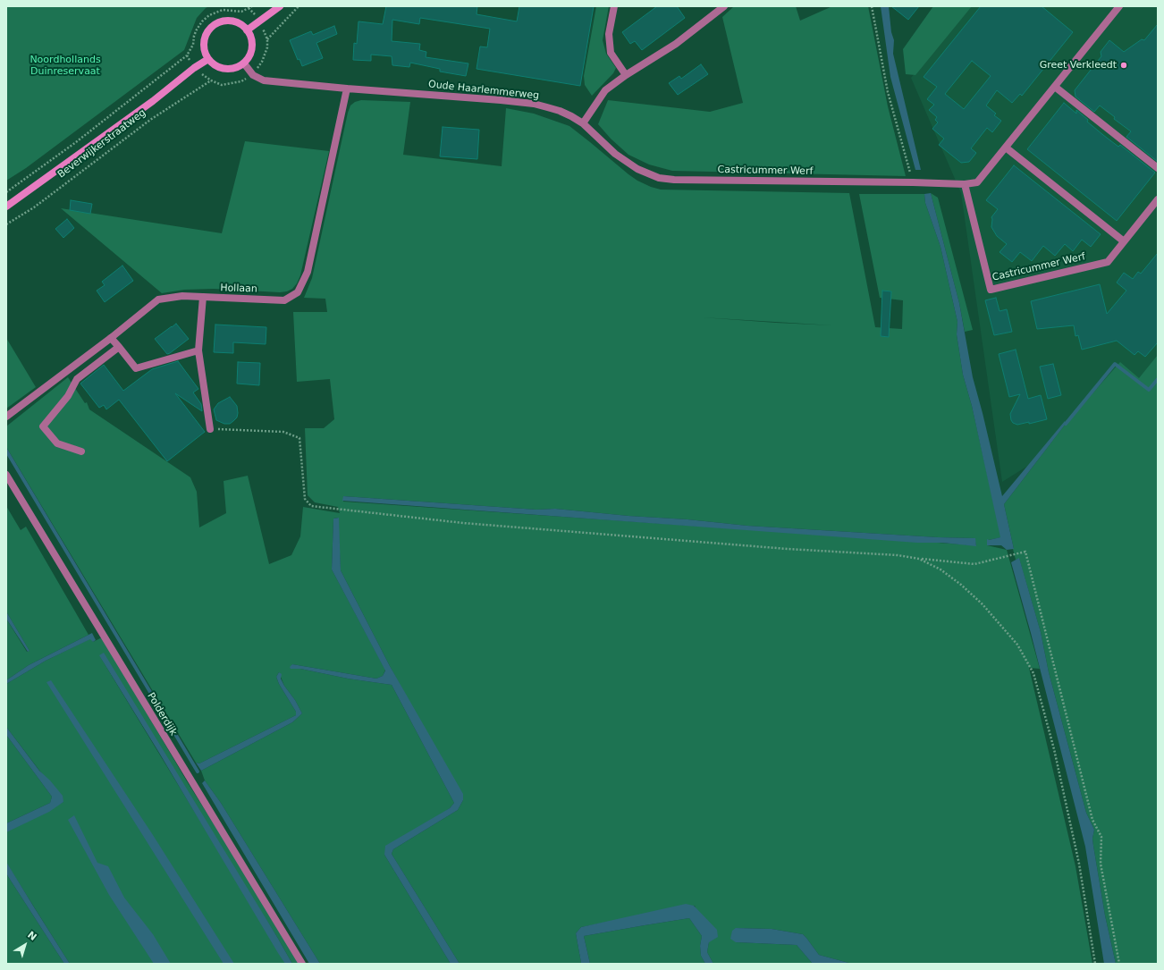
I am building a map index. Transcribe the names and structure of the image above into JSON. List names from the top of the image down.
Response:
{
  "streets": {
    "main road": ["Beverwijkerstraatweg"],
    "street": [
      "Oude Haarlemmerweg",
      "Castricummer Werf",
      "Hollaan",
      "Polderdijk"
    ]
  },
  "crossings": [
    ["Oude Haarlemmerweg", "Castricummer Werf"],
    ["Oude Haarlemmerweg", "Hollaan"]
  ],
  "parks": ["Noordhollands Duinreservaat"],
  "places": ["Greet Verkleedt"],
  "north": "top right"
}
